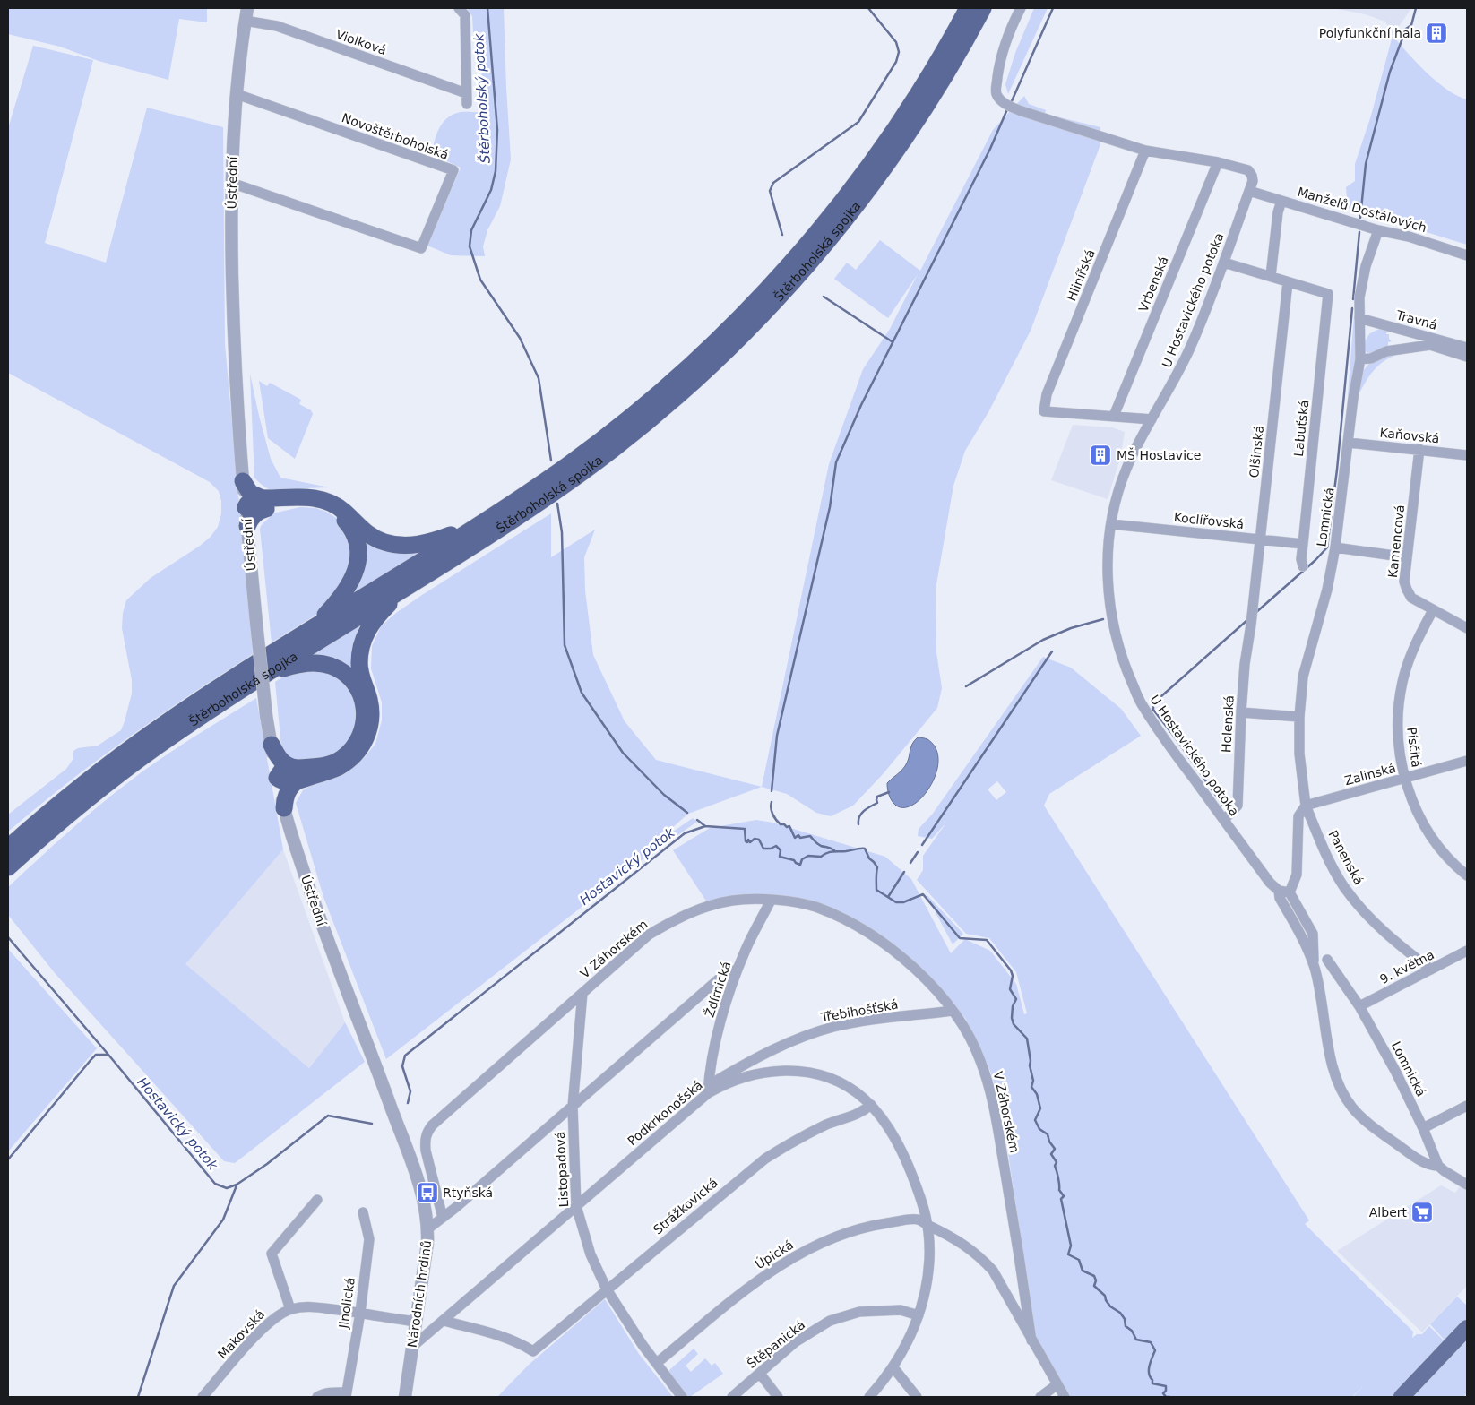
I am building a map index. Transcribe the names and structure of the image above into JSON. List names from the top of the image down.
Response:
{
  "streets": {
    "highway": ["Štěrboholská spojka"],
    "street": [
      "Violková",
      "Novoštěrboholská",
      "Ústřední",
      "Manželů Dostálových",
      "Hlinířská",
      "Vrbenská",
      "U Hostavického potoka",
      "Travná",
      "Labuťská",
      "Kaňovská",
      "Olšinská",
      "Lomnická",
      "Koclířovská",
      "Kamencová",
      "Holenská",
      "Písčitá",
      "Zalinská",
      "Panenská",
      "V Záhorském",
      "9. května",
      "Ždírnická",
      "Třebihošťská",
      "Podkrkonošská",
      "Listopadová",
      "Strážkovická",
      "Úpická",
      "Národních hrdinů",
      "Jinolická",
      "Makovská",
      "Štěpanická"
    ]
  },
  "crossings": [
    ["Violková", "Ústřední"],
    ["Novoštěrboholská", "Ústřední"],
    ["Ústřední", "Národních hrdinů"],
    ["Manželů Dostálových", "U Hostavického potoka"],
    ["Manželů Dostálových", "Lomnická"],
    ["Hlinířská", "Vrbenská"],
    ["Vrbenská", "U Hostavického potoka"],
    ["U Hostavického potoka", "Koclířovská"],
    ["U Hostavického potoka", "Holenská"],
    ["Travná", "Lomnická"],
    ["Labuťská", "Olšinská"],
    ["Labuťská", "Koclířovská"],
    ["Kaňovská", "Lomnická"],
    ["Kaňovská", "Kamencová"],
    ["Olšinská", "Koclířovská"],
    ["Olšinská", "Holenská"],
    ["Lomnická", "Zalinská"],
    ["Lomnická", "Panenská"],
    ["Lomnická", "9. května"],
    ["Kamencová", "Písčitá"],
    ["Písčitá", "Zalinská"],
    ["Zalinská", "Panenská"],
    ["Panenská", "9. května"],
    ["V Záhorském", "Ždírnická"],
    ["V Záhorském", "Třebihošťská"],
    ["V Záhorském", "Podkrkonošská"],
    ["V Záhorském", "Listopadová"],
    ["V Záhorském", "Úpická"],
    ["Ždírnická", "Třebihošťská"],
    ["Ždírnická", "Podkrkonošská"],
    ["Třebihošťská", "Podkrkonošská"],
    ["Podkrkonošská", "Listopadová"],
    ["Podkrkonošská", "Strážkovická"],
    ["Podkrkonošská", "Úpická"],
    ["Podkrkonošská", "Národních hrdinů"],
    ["Podkrkonošská", "Štěpanická"],
    ["Listopadová", "Strážkovická"],
    ["Listopadová", "Úpická"],
    ["Národních hrdinů", "Makovská"],
    ["Jinolická", "Makovská"]
  ],
  "water": ["Štěrboholský potok", "Hostavický potok"],
  "places": {
    "building": ["Polyfunkční hala", "MŠ Hostavice"],
    "bus stop": ["Rtyňská"],
    "supermarket": ["Albert"]
  }
}
